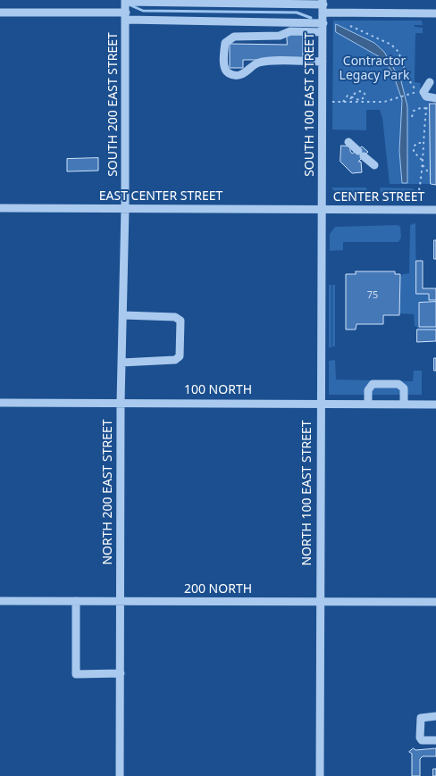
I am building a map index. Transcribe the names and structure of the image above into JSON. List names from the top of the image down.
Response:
{
  "streets": {
    "street": [
      "SOUTH 200 EAST STREET",
      "SOUTH 100 EAST STREET",
      "EAST CENTER STREET",
      "CENTER STREET",
      "100 NORTH",
      "NORTH 200 EAST STREET",
      "NORTH 100 EAST STREET",
      "200 NORTH"
    ]
  },
  "crossings": [
    ["SOUTH 200 EAST STREET", "EAST CENTER STREET"],
    ["SOUTH 200 EAST STREET", "NORTH 200 EAST STREET"],
    ["SOUTH 100 EAST STREET", "EAST CENTER STREET"],
    ["SOUTH 100 EAST STREET", "CENTER STREET"],
    ["SOUTH 100 EAST STREET", "NORTH 100 EAST STREET"],
    ["EAST CENTER STREET", "CENTER STREET"],
    ["EAST CENTER STREET", "NORTH 200 EAST STREET"],
    ["EAST CENTER STREET", "NORTH 100 EAST STREET"],
    ["CENTER STREET", "NORTH 100 EAST STREET"],
    ["100 NORTH", "NORTH 200 EAST STREET"],
    ["100 NORTH", "NORTH 100 EAST STREET"],
    ["NORTH 200 EAST STREET", "200 NORTH"],
    ["NORTH 100 EAST STREET", "200 NORTH"]
  ],
  "parks": ["Contractor Legacy Park"],
  "house_numbers": ["75"]
}
